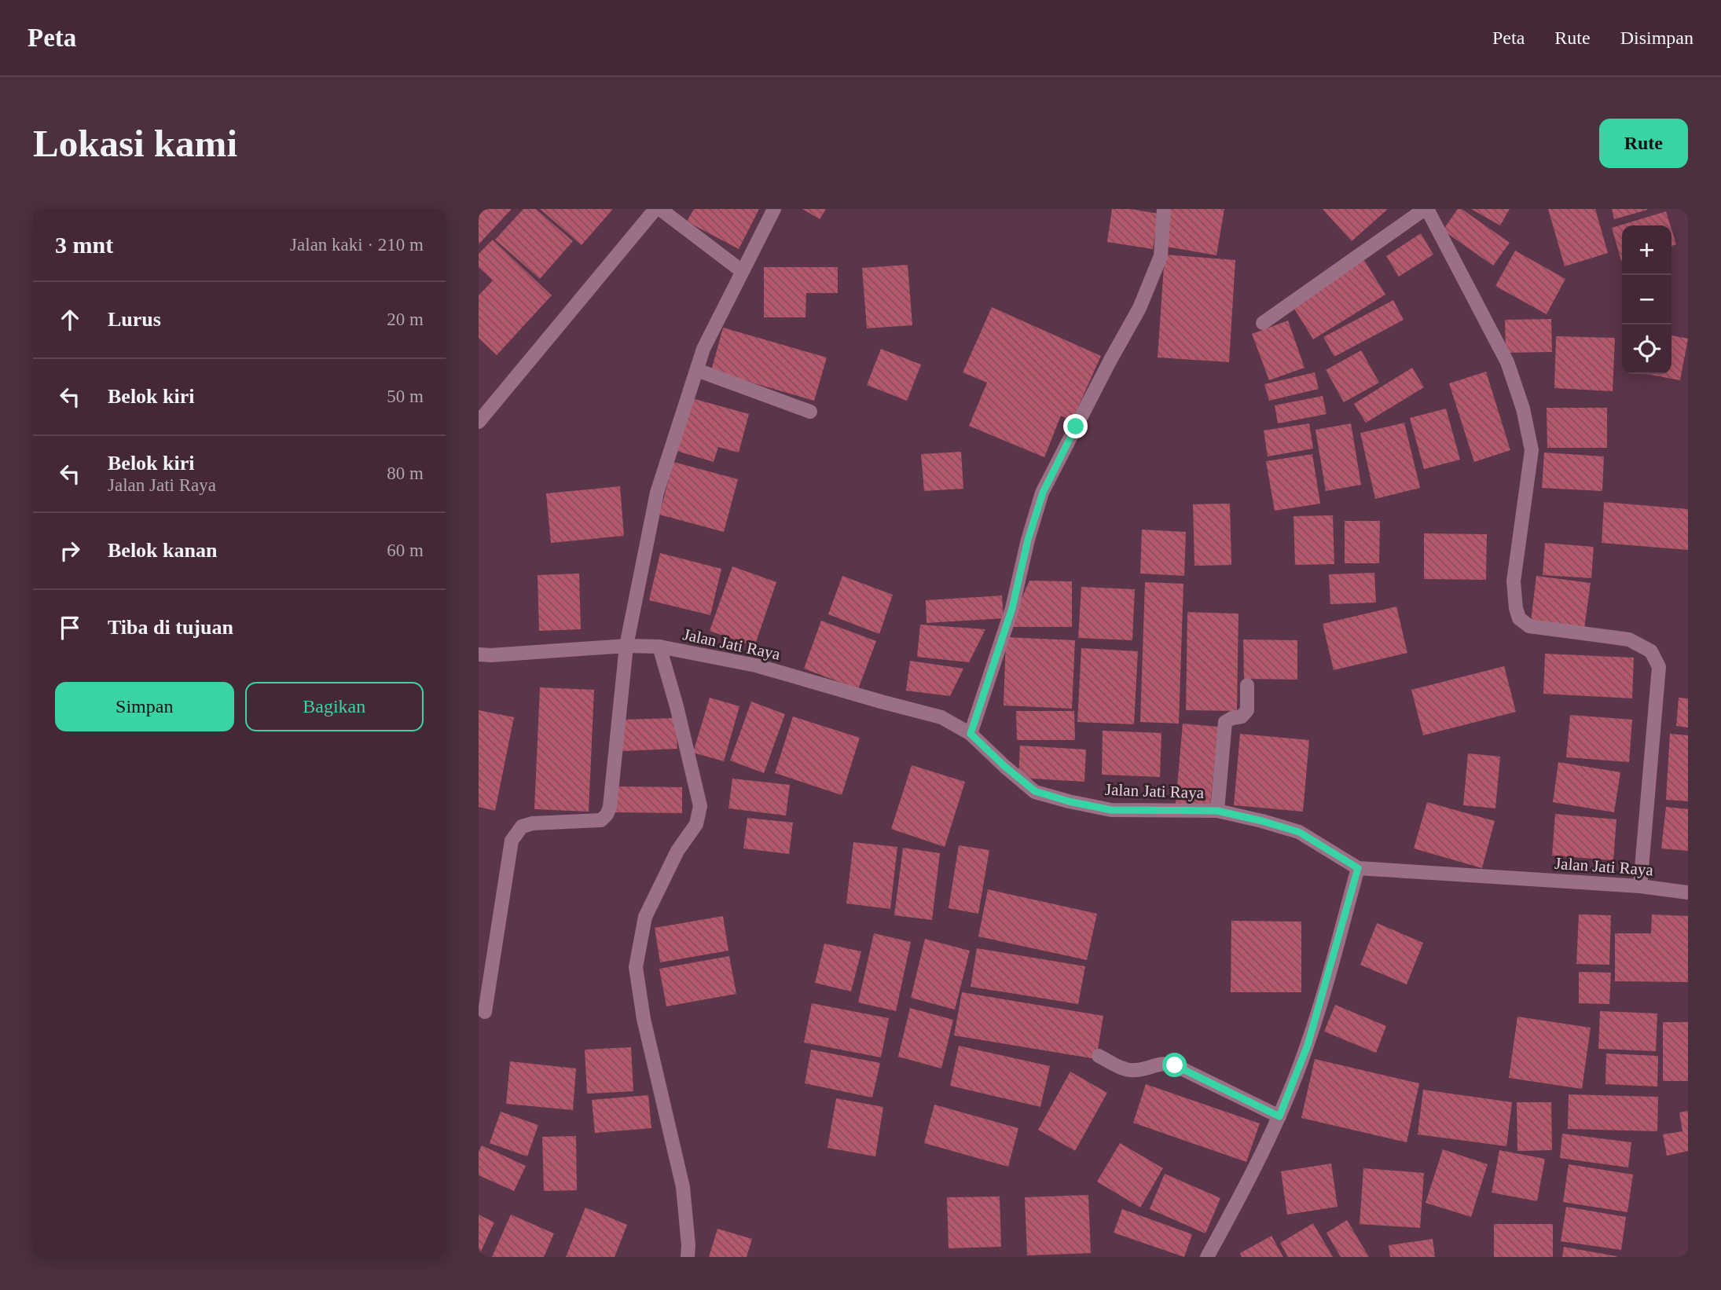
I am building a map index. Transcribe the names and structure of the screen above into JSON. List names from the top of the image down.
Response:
{
  "streets": {
    "street": ["Jalan Jati Raya"]
  },
  "page": {
    "header": "Peta",
    "nav": ["Peta", "Rute", "Disimpan"],
    "buttons": [
      "Rute",
      ["Simpan", "Bagikan"]
    ],
    "title": "Lokasi kami",
    "heading": ["3 mnt", "Jalan kaki · 210 m"],
    "map_buttons": ["+", "−"],
    "list": [
      ["Lurus", "20 m"],
      ["Belok kiri", "50 m"],
      ["Belok kiri", "Jalan Jati Raya", "80 m"],
      ["Belok kanan", "60 m"],
      "Tiba di tujuan"
    ]
  }
}
